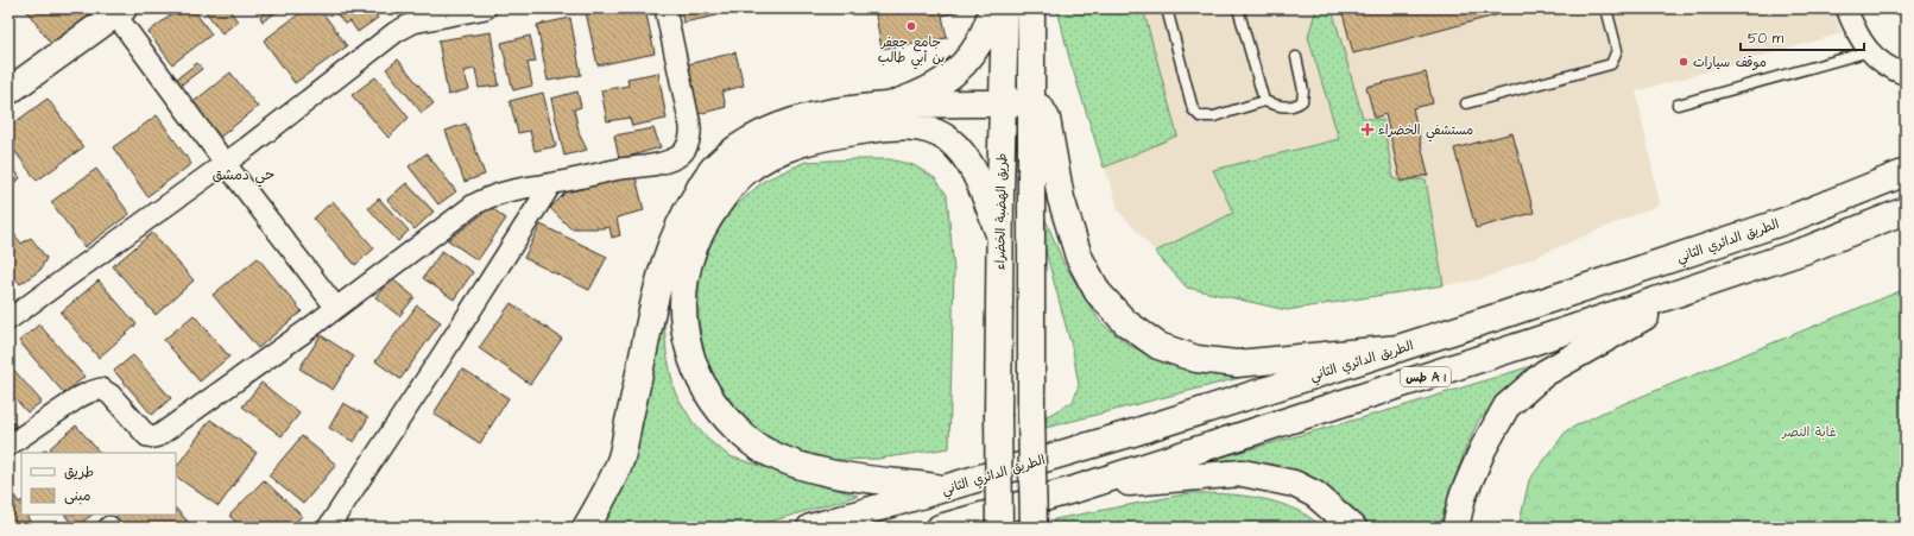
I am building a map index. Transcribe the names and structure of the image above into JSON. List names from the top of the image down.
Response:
{
  "streets": {
    "main road": ["طريق الهضبة الخضراء", "الطريق الدائري الثاني", "طس A 1"]
  },
  "districts": ["حي دمشق"],
  "parks": ["غابة النصر"],
  "places": {
    "other": ["جامع جعفر بن أبي طالب", "موقف سيارات"],
    "health": ["مستشفي الخضراء"]
  },
  "legend": ["طريق", "مبنى"],
  "scale_bar": "50 m"
}
